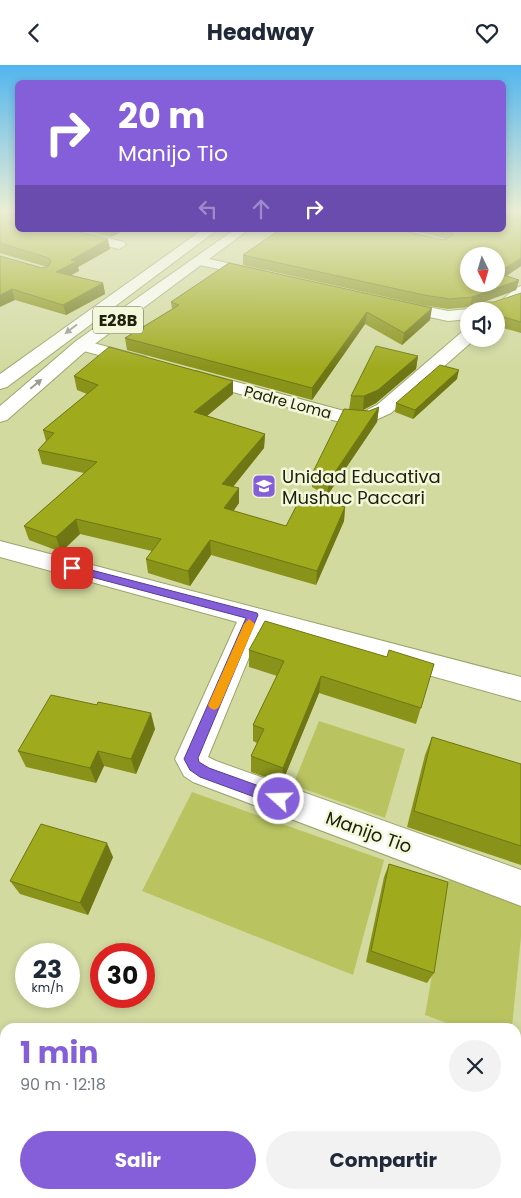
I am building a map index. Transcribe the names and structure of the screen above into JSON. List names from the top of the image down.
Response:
{
  "streets": {
    "main road": ["E28B", "Padre Loma", "Manijo Tio"]
  },
  "places": {
    "school or university": ["Unidad Educativa Mushuc Paccari"]
  },
  "north": "bottom",
  "page": {
    "header": "Headway",
    "turn": ["20 m", "Manijo Tio"],
    "speed": "23 km/h",
    "limit": "30",
    "heading": ["1 min", "90 m · 12:18"],
    "buttons": ["Salir", "Compartir"]
  }
}
